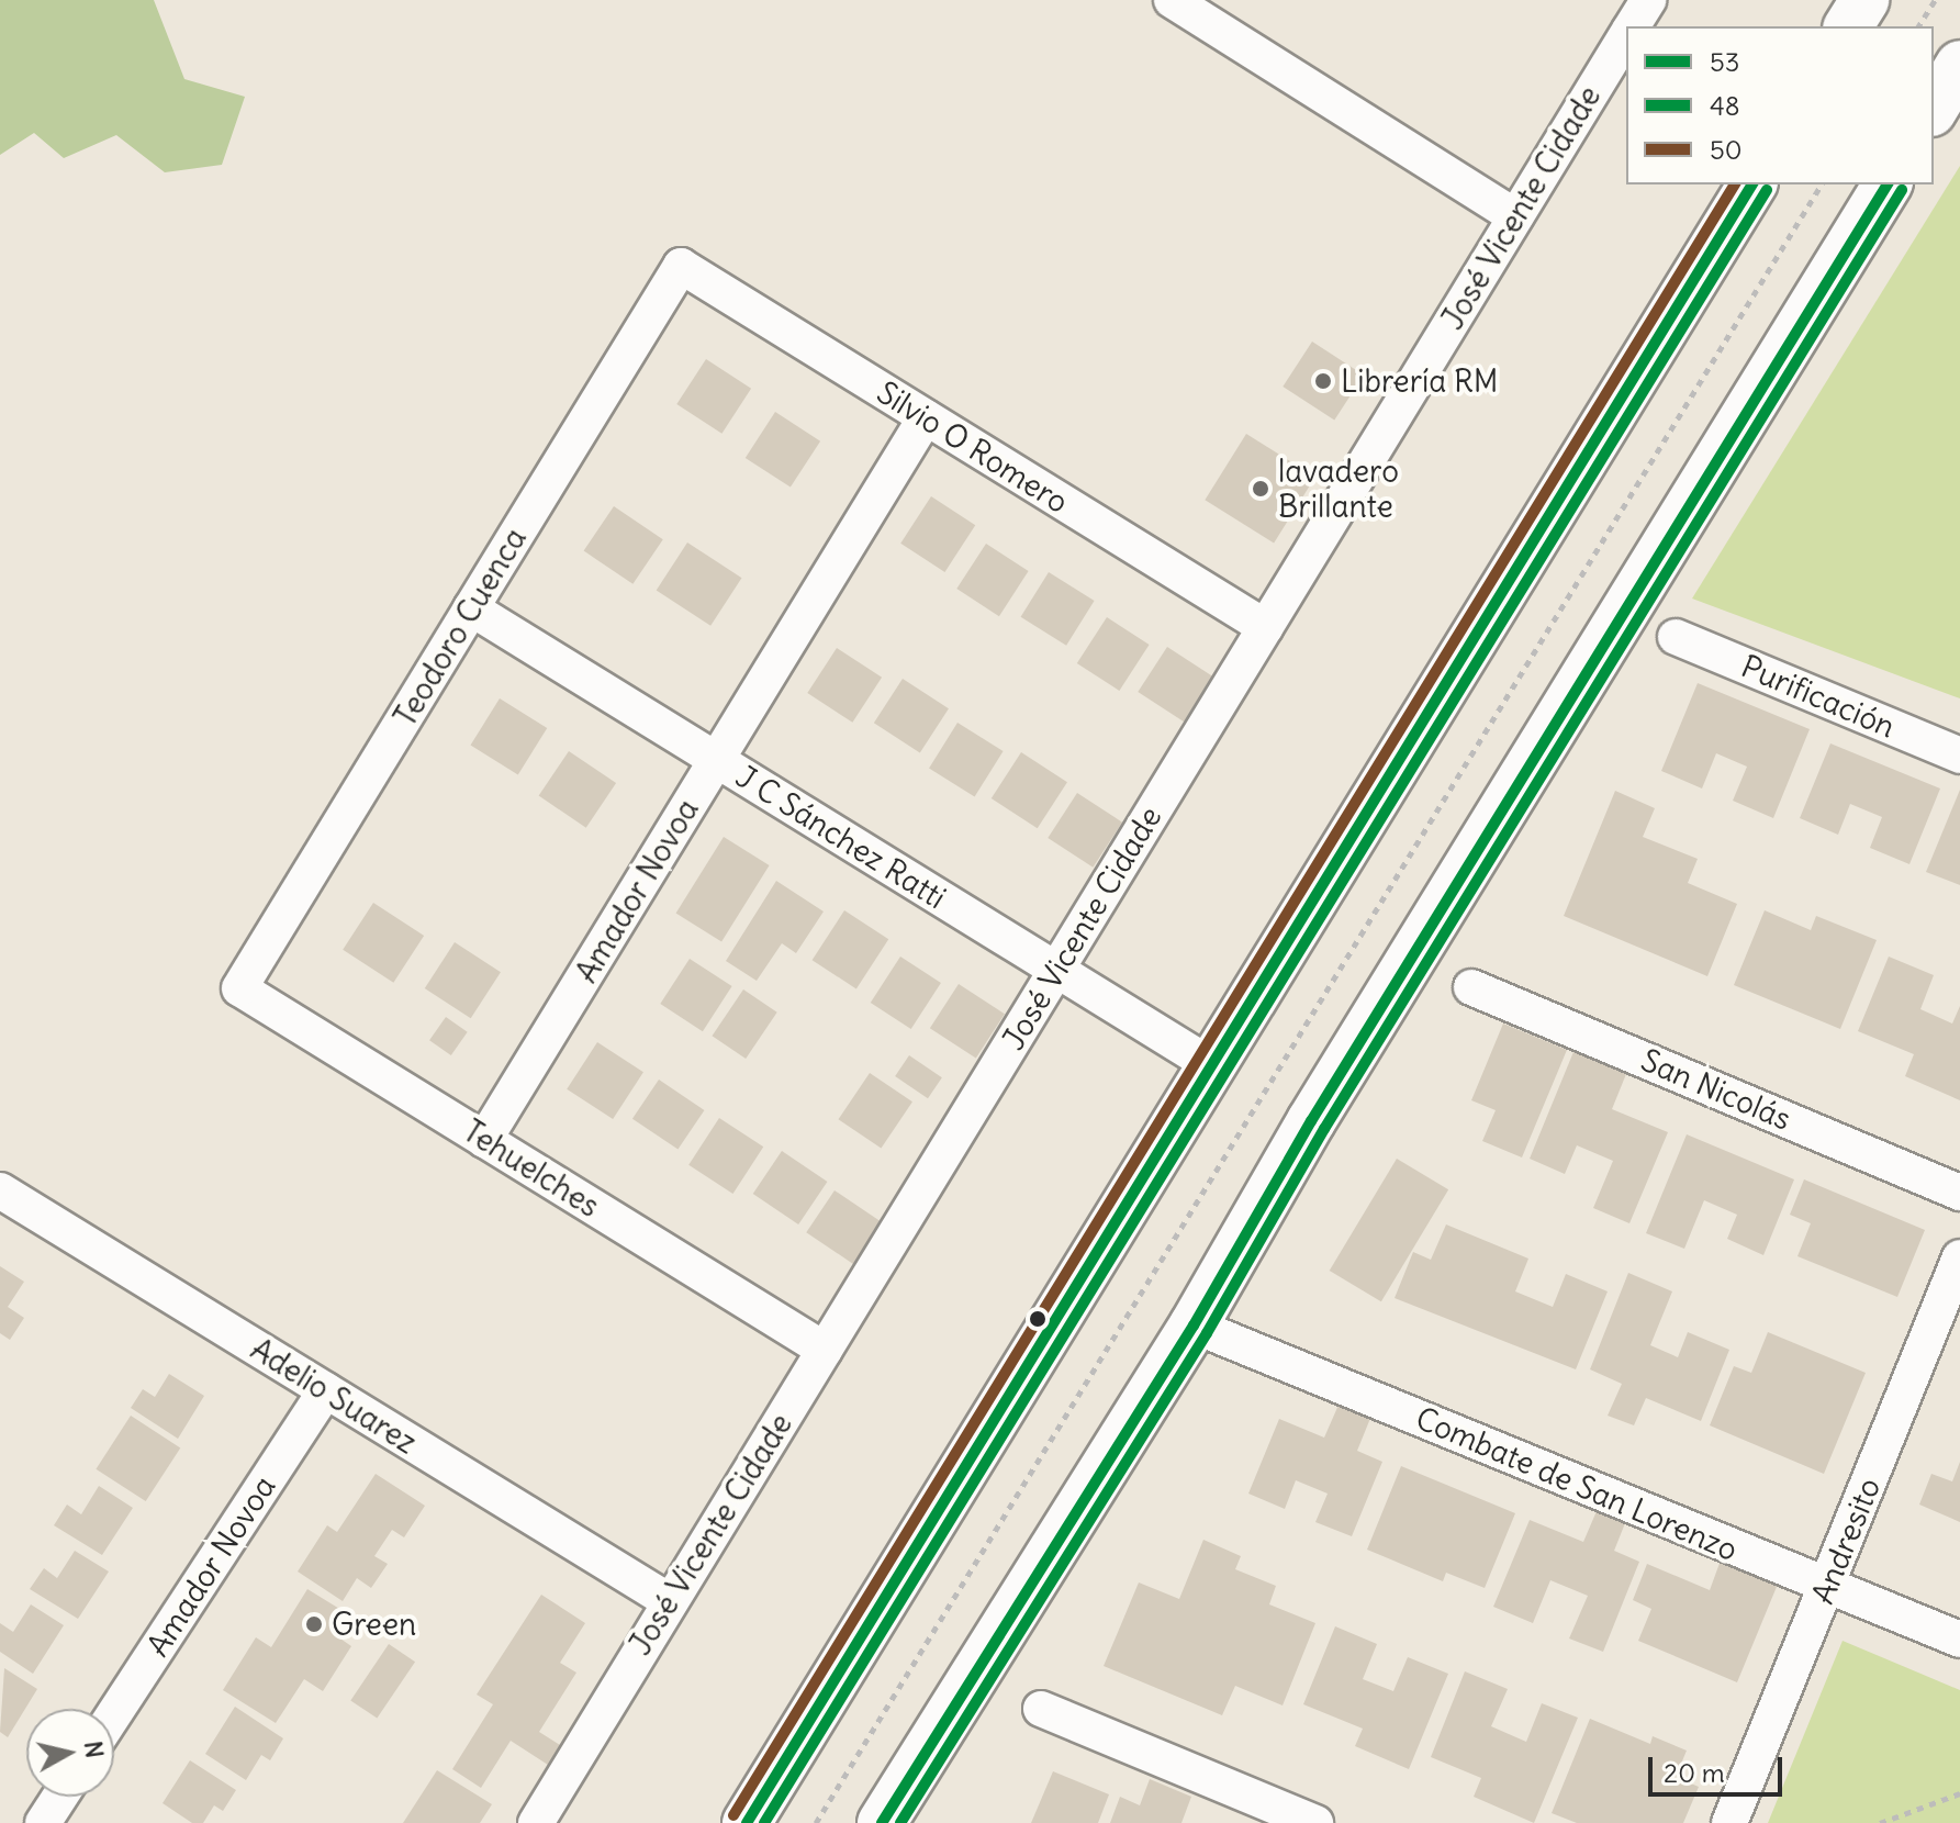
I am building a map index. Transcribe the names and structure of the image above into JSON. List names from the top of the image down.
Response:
{
  "streets": {
    "street": [
      "José Vicente Cidade",
      "Silvio O Romero",
      "Teodoro Cuenca",
      "Purificación",
      "J C Sánchez Ratti",
      "Amador Novoa",
      "San Nicolás",
      "Tehuelches",
      "Adelio Suarez",
      "Combate de San Lorenzo",
      "Andresito"
    ]
  },
  "crossings": [
    ["José Vicente Cidade", "Silvio O Romero"],
    ["José Vicente Cidade", "J C Sánchez Ratti"],
    ["José Vicente Cidade", "Tehuelches"],
    ["José Vicente Cidade", "Adelio Suarez"],
    ["Silvio O Romero", "Teodoro Cuenca"],
    ["Silvio O Romero", "Amador Novoa"],
    ["Teodoro Cuenca", "J C Sánchez Ratti"],
    ["Teodoro Cuenca", "Tehuelches"],
    ["J C Sánchez Ratti", "Amador Novoa"],
    ["Amador Novoa", "Tehuelches"],
    ["Amador Novoa", "Adelio Suarez"],
    ["Combate de San Lorenzo", "Andresito"]
  ],
  "places": ["Librería RM", "lavadero Brillante", "Green"],
  "lines": ["transit line 53", "transit line 50", "transit line 48"],
  "legend": ["53", "48", "50"],
  "scale_bar": "20 m",
  "north": "right"
}
